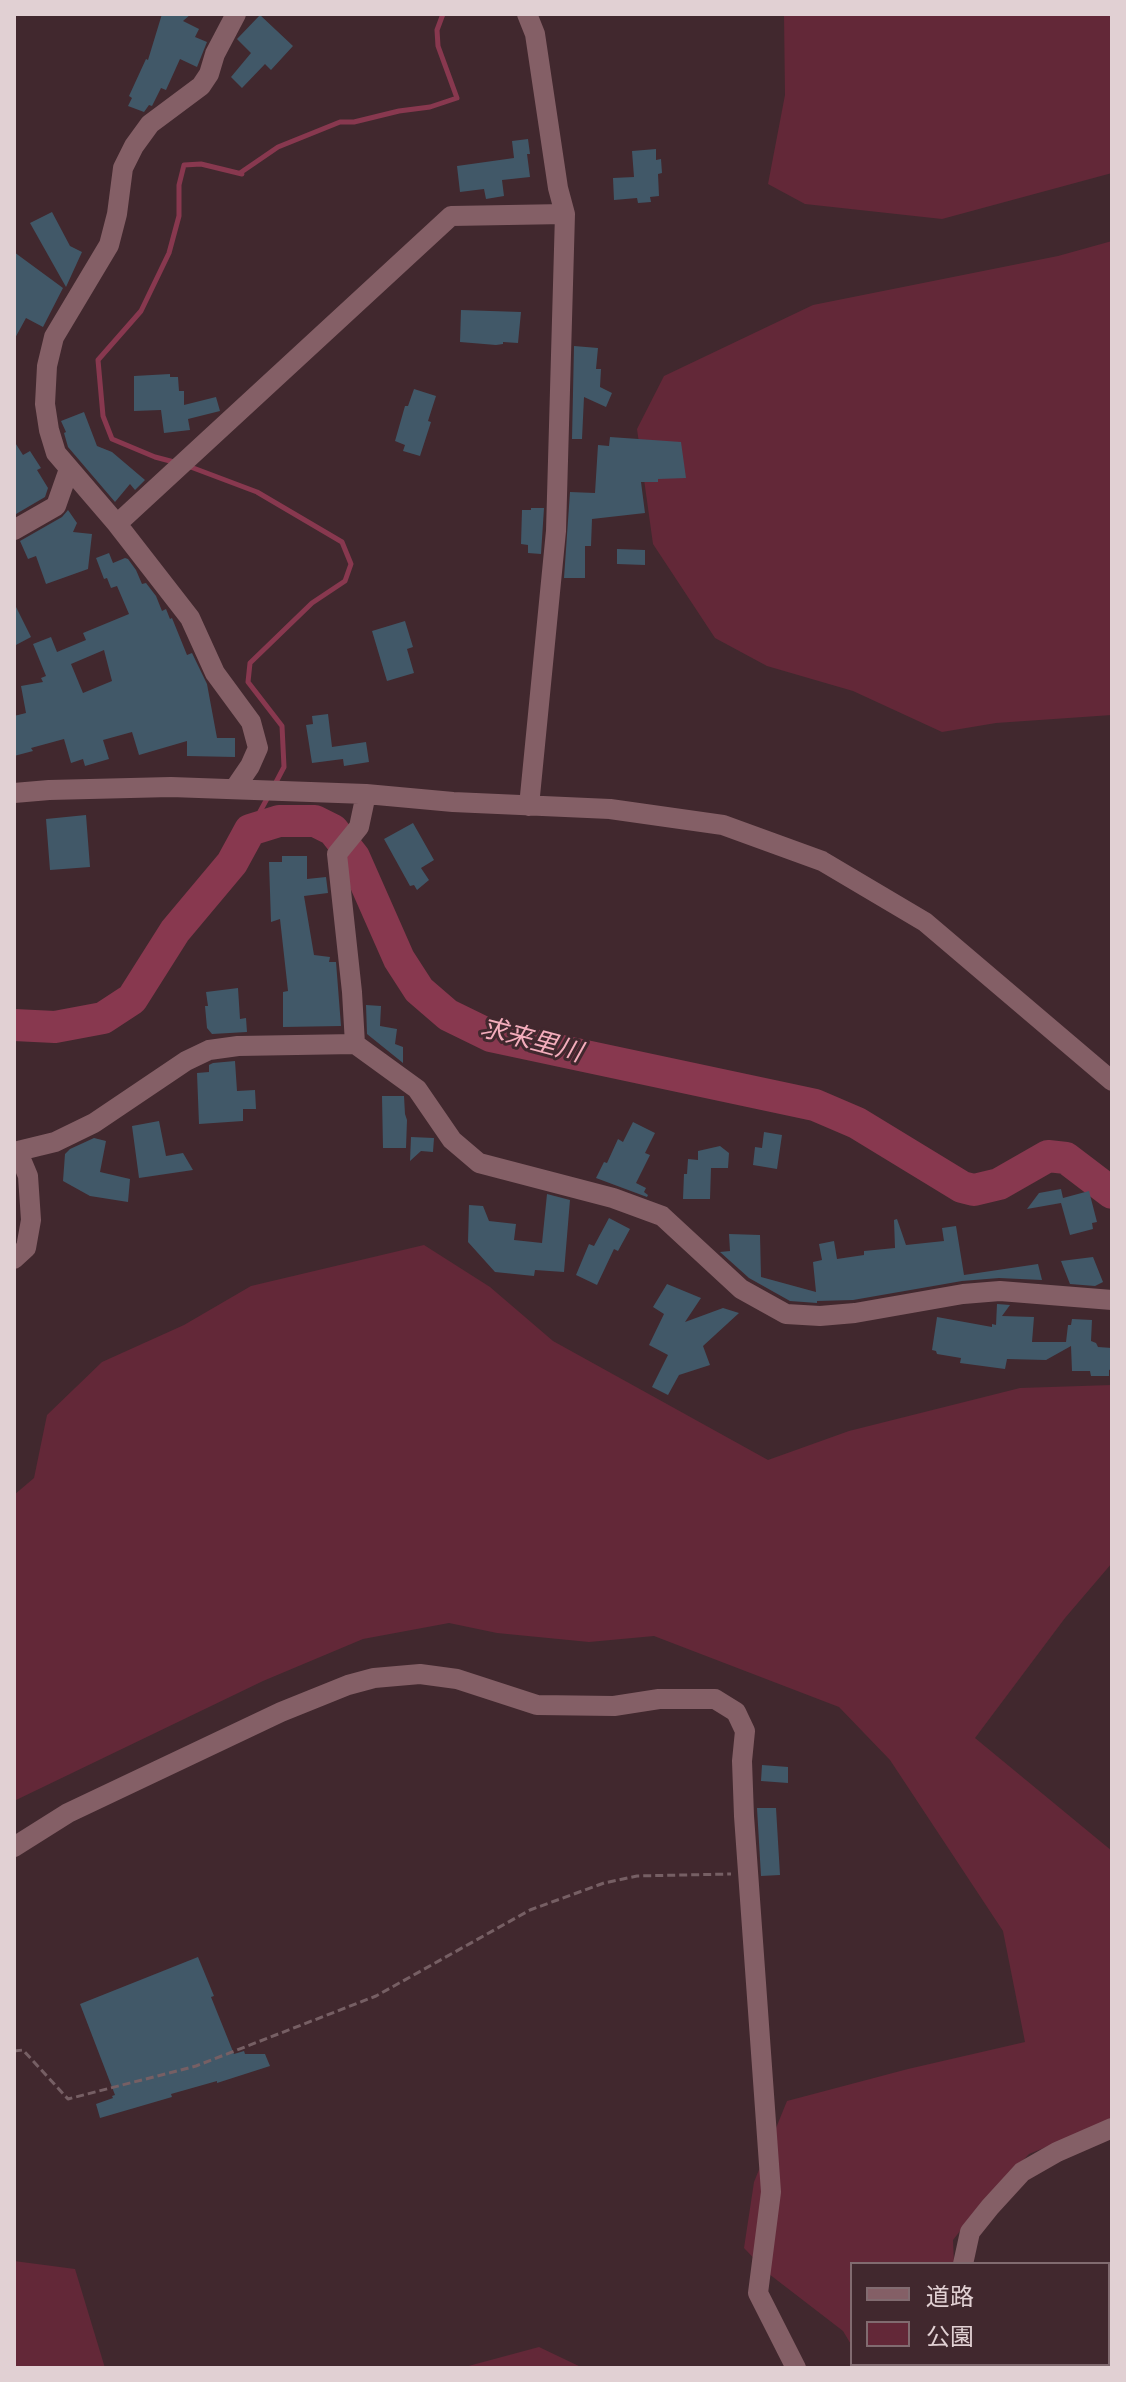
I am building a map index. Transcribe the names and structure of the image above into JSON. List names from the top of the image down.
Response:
{
  "water": ["求来里川"],
  "legend": ["道路", "公園"]
}
